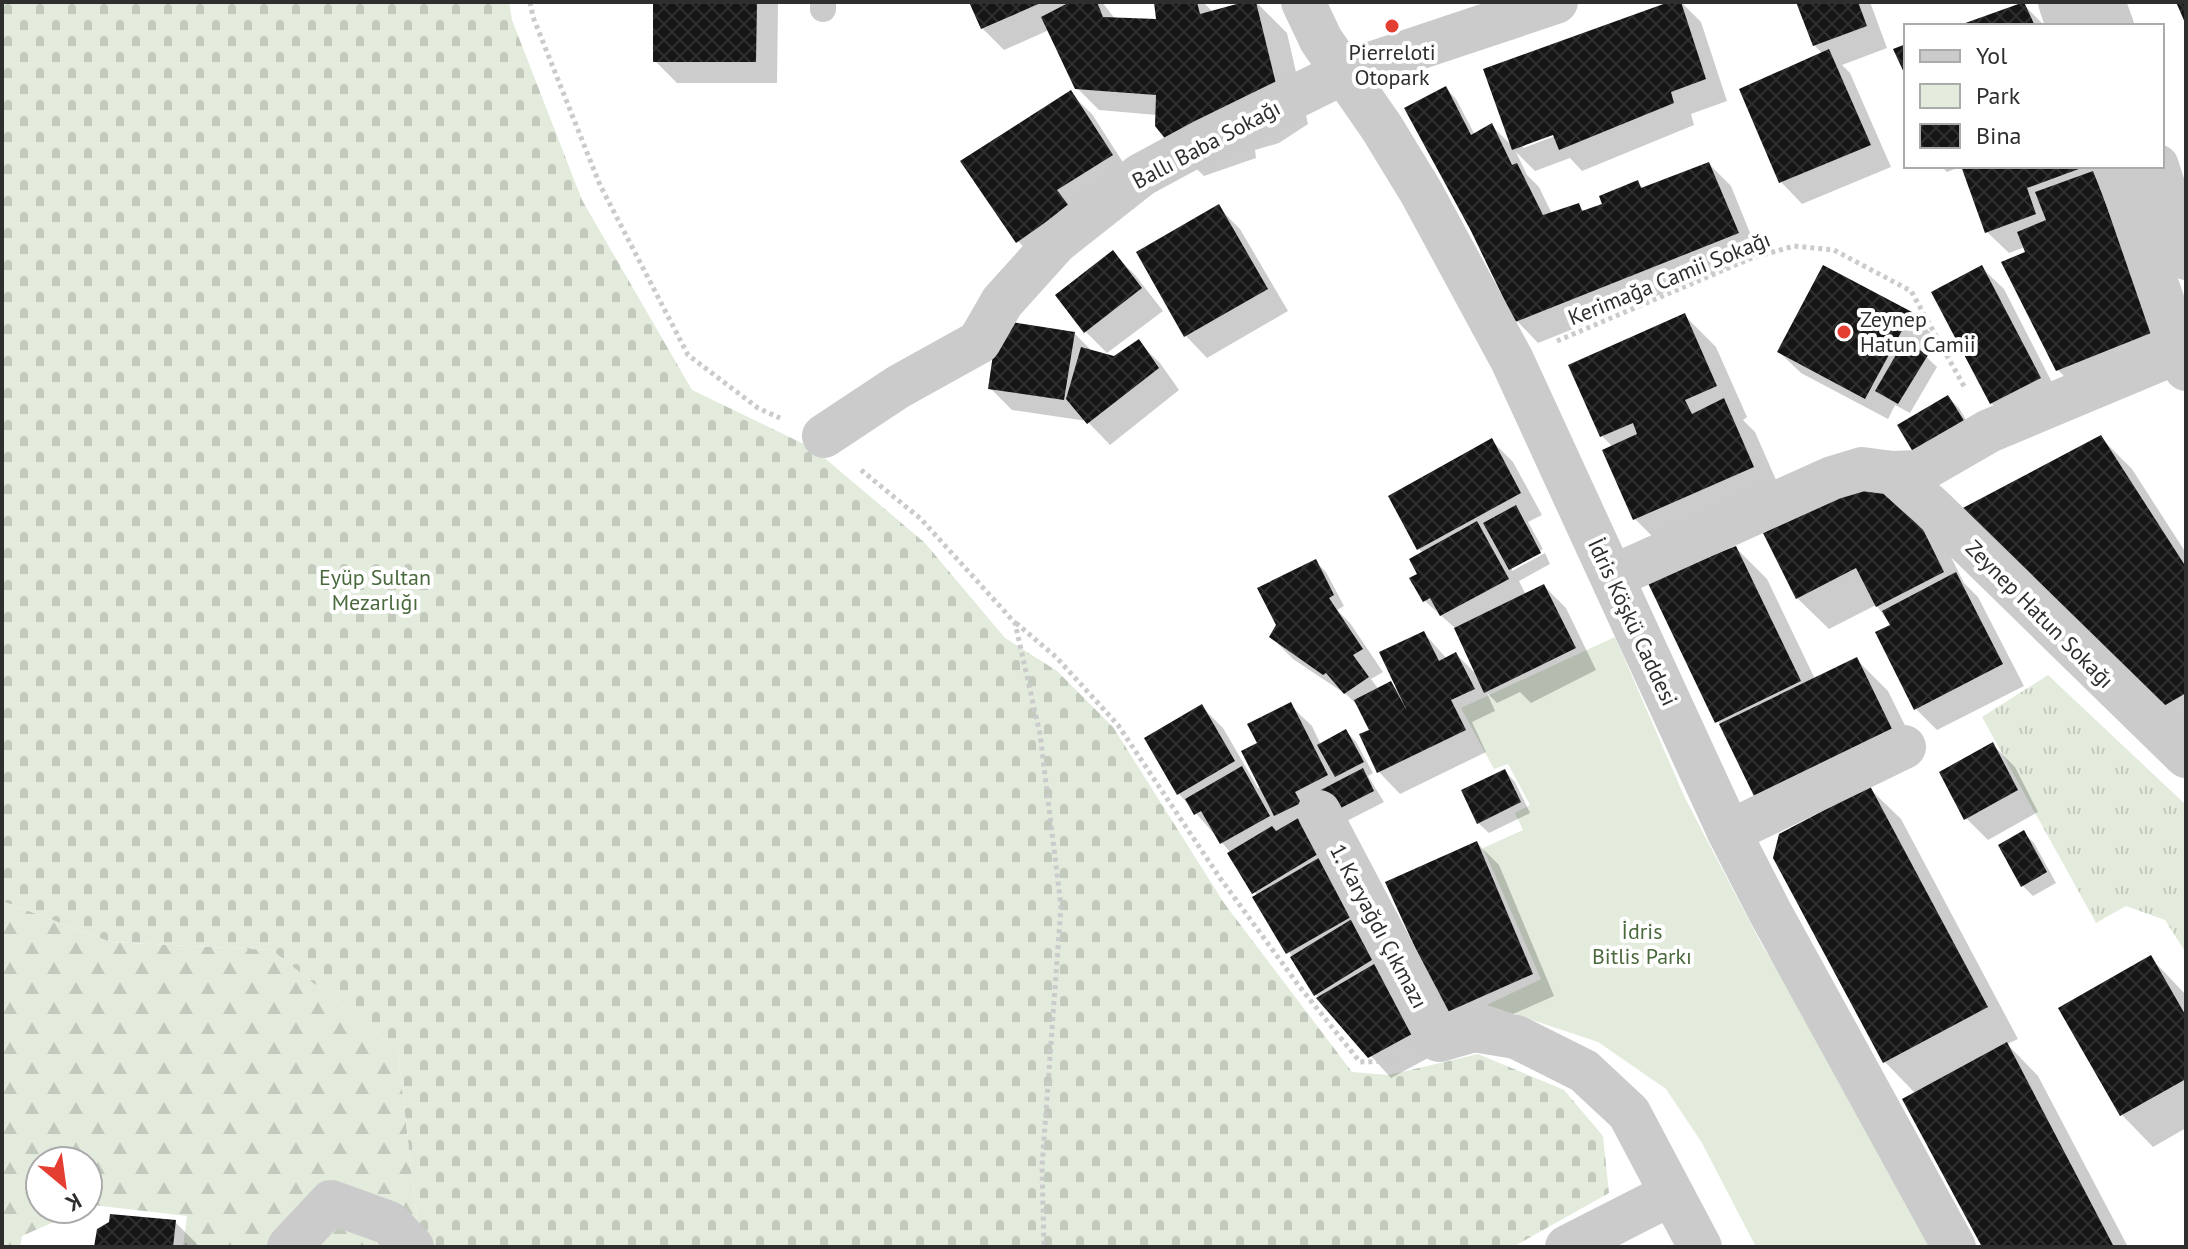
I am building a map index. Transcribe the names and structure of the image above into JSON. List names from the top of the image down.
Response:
{
  "streets": {
    "street": [
      "Ballı Baba Sokağı",
      "Zeynep Hatun Sokağı",
      "İdris Köşkü Caddesi",
      "1. Karyağdı Çıkmazı"
    ],
    "path": ["Kerimağa Camii Sokağı"]
  },
  "crossings": [
    ["Ballı Baba Sokağı", "İdris Köşkü Caddesi"],
    ["Kerimağa Camii Sokağı", "İdris Köşkü Caddesi"]
  ],
  "parks": ["Eyüp Sultan Mezarlığı", "İdris Bitlis Parkı"],
  "places": ["Pierreloti Otopark", "Zeynep Hatun Camii"],
  "legend": ["Yol", "Park", "Bina"],
  "north": "bottom right"
}
